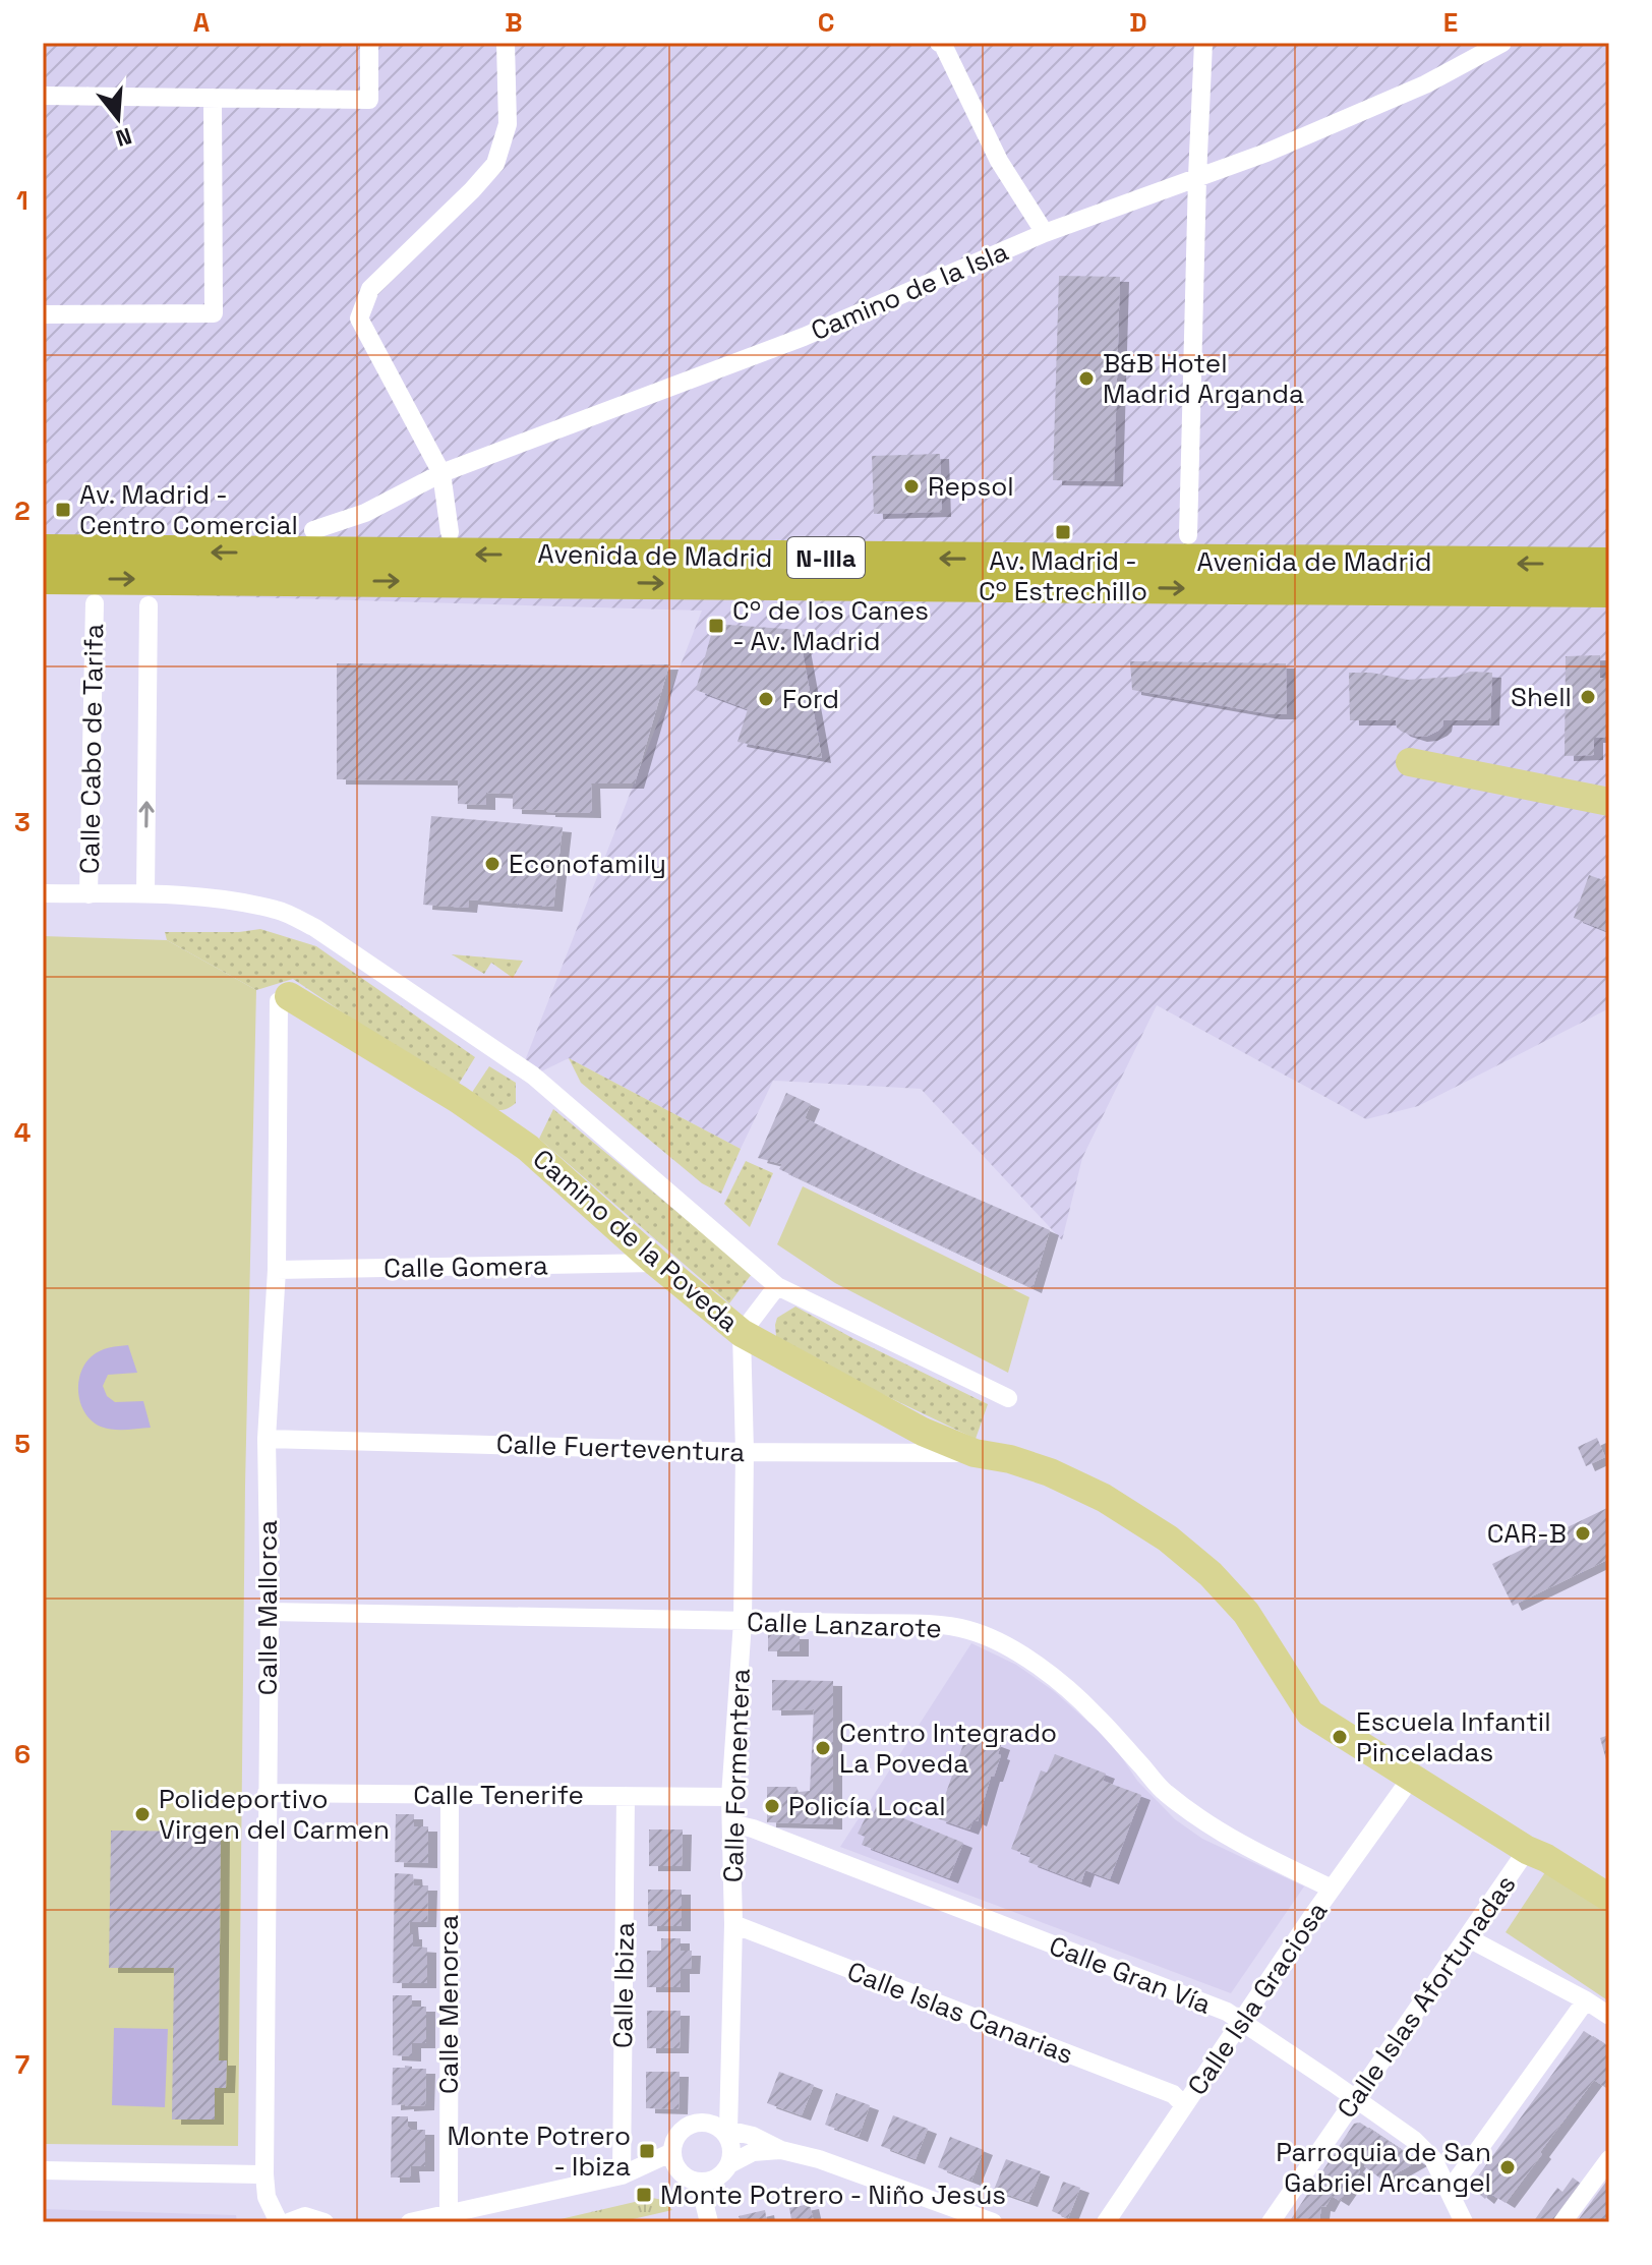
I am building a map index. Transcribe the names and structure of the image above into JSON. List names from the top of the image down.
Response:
{
  "streets": {
    "highway": ["Avenida de Madrid", "N-IIIa"],
    "main road": ["Camino de la Poveda"],
    "street": [
      "Camino de la Isla",
      "Calle Cabo de Tarifa",
      "Calle Gomera",
      "Calle Fuerteventura",
      "Calle Mallorca",
      "Calle Lanzarote",
      "Calle Formentera",
      "Calle Tenerife",
      "Calle Gran Vía",
      "Calle Ibiza",
      "Calle Islas Afortunadas",
      "Calle Isla Graciosa",
      "Calle Menorca",
      "Calle Islas Canarias"
    ]
  },
  "crossings": [
    ["Camino de la Poveda", "Calle Gomera"],
    ["Camino de la Poveda", "Calle Fuerteventura"],
    ["Camino de la Poveda", "Calle Mallorca"],
    ["Camino de la Poveda", "Calle Formentera"],
    ["Camino de la Poveda", "Calle Islas Afortunadas"],
    ["Camino de la Poveda", "Calle Isla Graciosa"],
    ["Calle Gomera", "Calle Mallorca"],
    ["Calle Fuerteventura", "Calle Mallorca"],
    ["Calle Fuerteventura", "Calle Formentera"],
    ["Calle Mallorca", "Calle Lanzarote"],
    ["Calle Mallorca", "Calle Tenerife"],
    ["Calle Lanzarote", "Calle Formentera"],
    ["Calle Lanzarote", "Calle Isla Graciosa"],
    ["Calle Formentera", "Calle Tenerife"],
    ["Calle Formentera", "Calle Gran Vía"],
    ["Calle Formentera", "Calle Islas Canarias"],
    ["Calle Tenerife", "Calle Ibiza"],
    ["Calle Tenerife", "Calle Menorca"],
    ["Calle Gran Vía", "Calle Islas Afortunadas"],
    ["Calle Gran Vía", "Calle Isla Graciosa"],
    ["Calle Isla Graciosa", "Calle Islas Canarias"]
  ],
  "places": {
    "other": [
      "B&B Hotel Madrid Arganda",
      "Repsol",
      "Shell",
      "Ford",
      "Econofamily",
      "CAR-B",
      "Escuela Infantil Pinceladas",
      "Centro Integrado La Poveda",
      "Policía Local",
      "Polideportivo Virgen del Carmen",
      "Parroquia de San Gabriel Arcangel"
    ],
    "transit": [
      "Av. Madrid - Centro Comercial",
      "Av. Madrid - Cº Estrechillo",
      "Cº de los Canes - Av. Madrid",
      "Monte Potrero - Ibiza",
      "Monte Potrero - Niño Jesús"
    ]
  },
  "north": "bottom",
  "grid": {
    "columns": [
      "A",
      "B",
      "C",
      "D",
      "E"
    ],
    "rows": [
      "1",
      "2",
      "3",
      "4",
      "5",
      "6",
      "7"
    ]
  }
}
